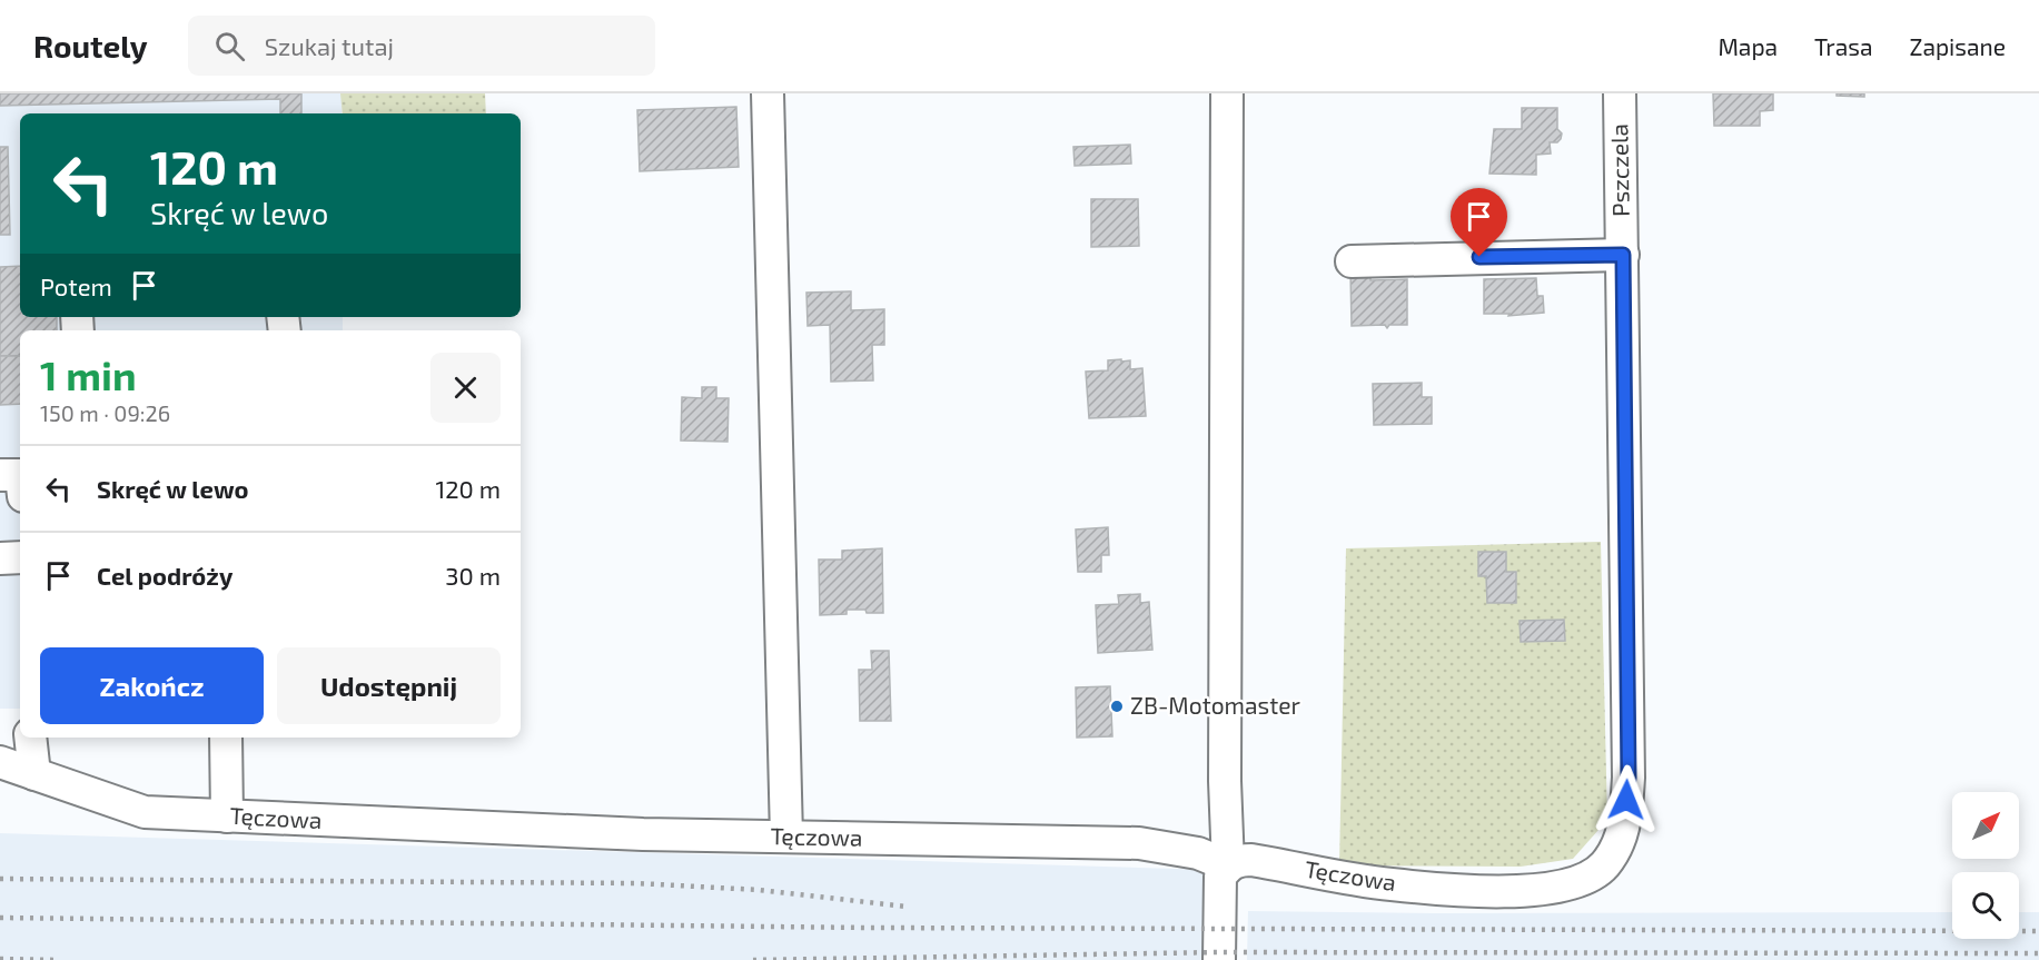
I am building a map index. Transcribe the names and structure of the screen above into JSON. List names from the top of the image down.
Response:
{
  "streets": {
    "street": ["Pszczela", "Tęczowa"]
  },
  "crossings": [
    ["Pszczela", "Tęczowa"]
  ],
  "places": ["ZB-Motomaster"],
  "north": "top right",
  "page": {
    "header": "Routely",
    "search": "Szukaj tutaj",
    "nav": ["Mapa", "Trasa", "Zapisane"],
    "turn": ["120 m", "Skręć w lewo"],
    "then": "Potem",
    "heading": ["1 min", "150 m · 09:26"],
    "list": [
      {
        "name": "Skręć w lewo",
        "value": "120 m"
      },
      {
        "name": "Cel podróży",
        "value": "30 m"
      }
    ],
    "buttons": ["Zakończ", "Udostępnij"]
  }
}
